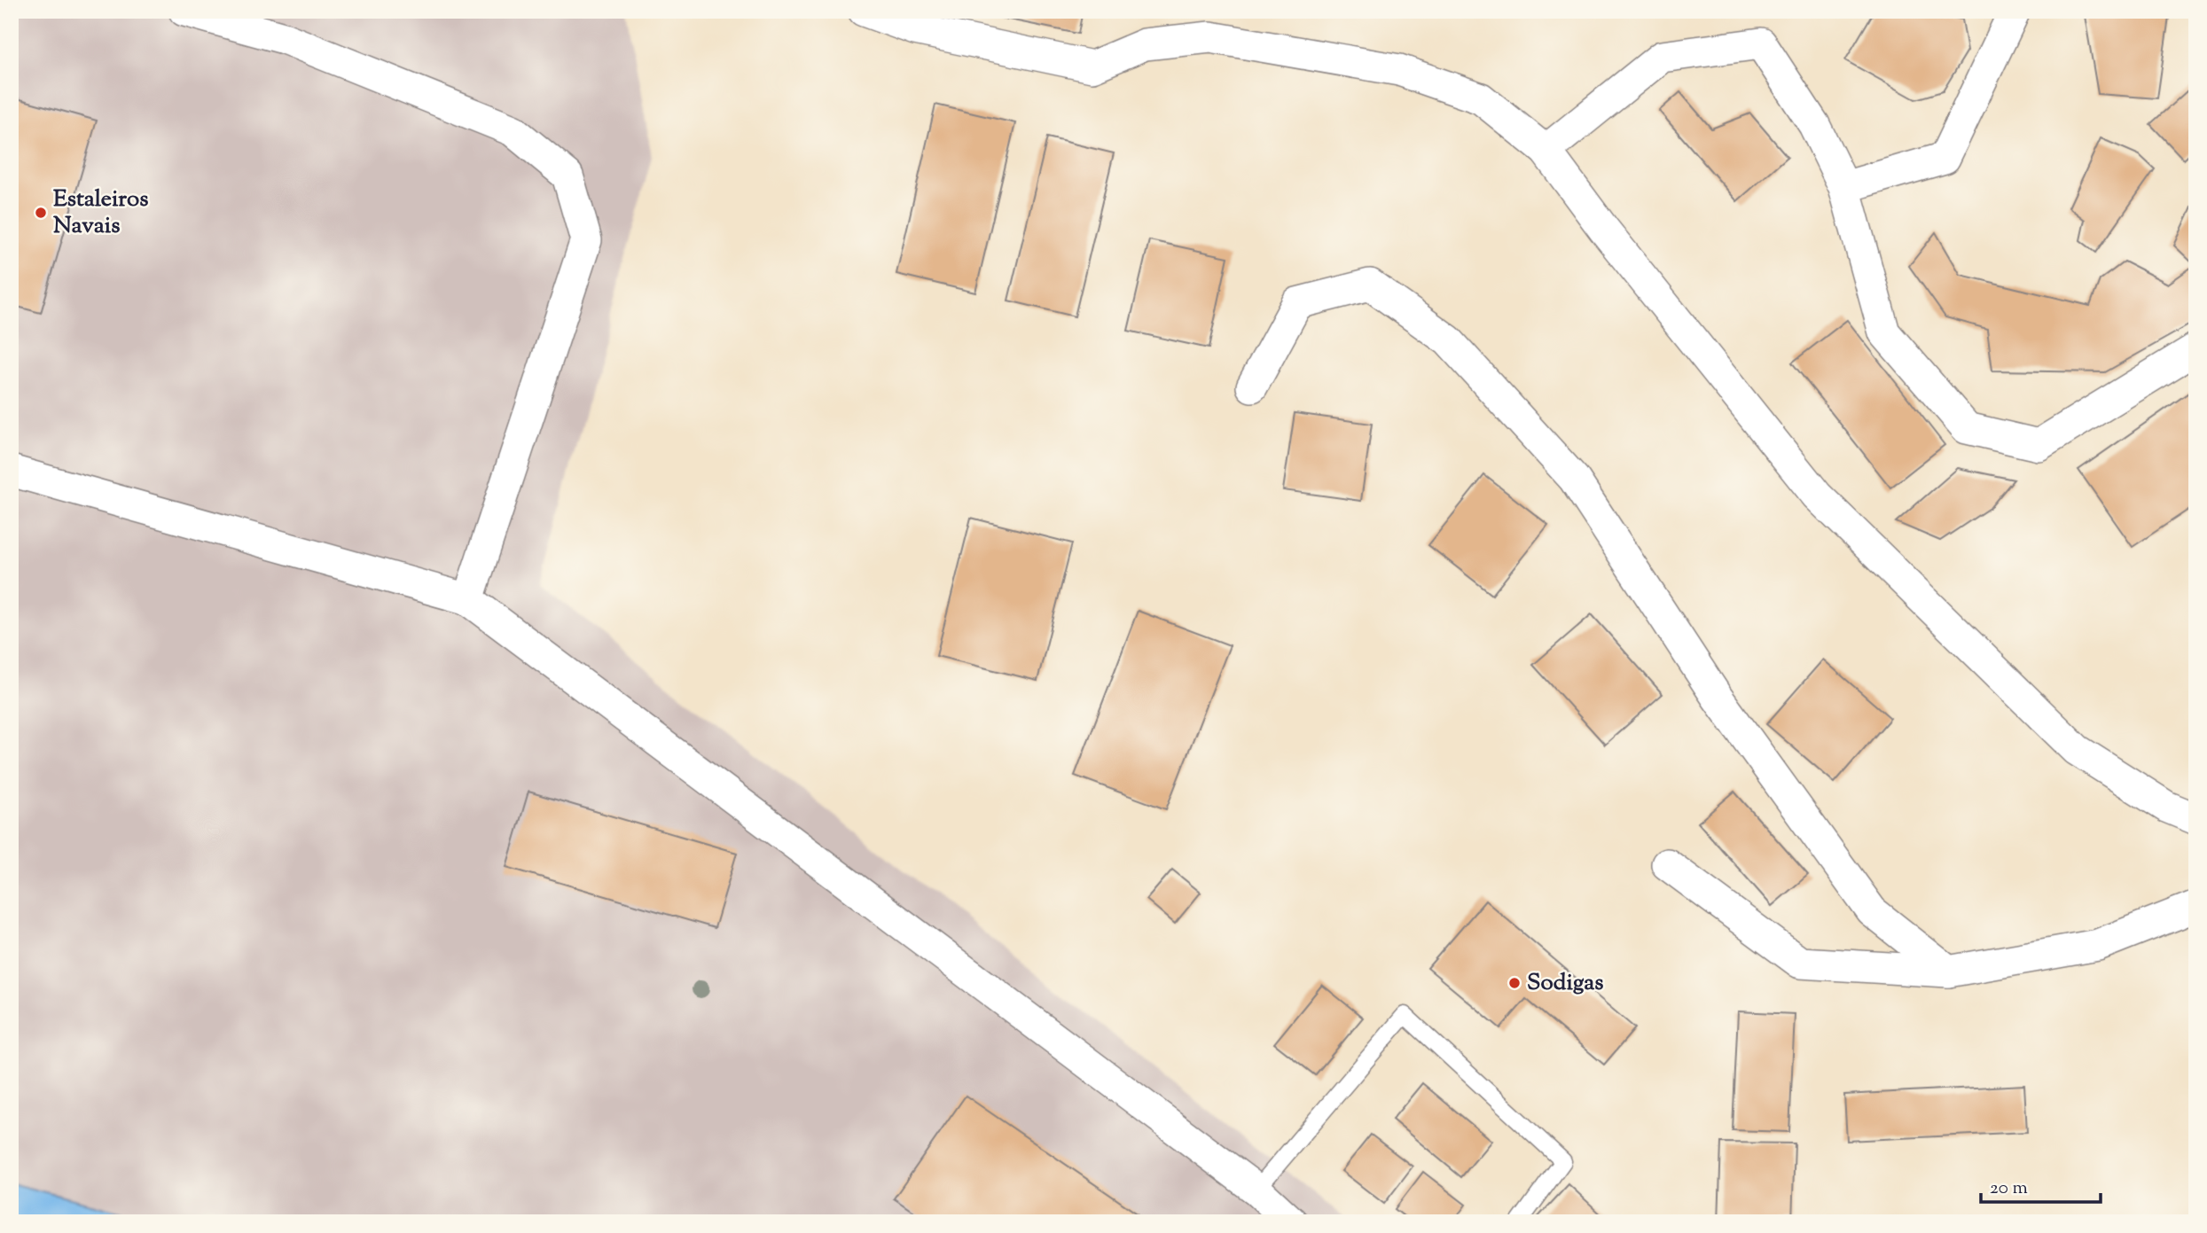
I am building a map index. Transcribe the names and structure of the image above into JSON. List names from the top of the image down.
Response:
{
  "places": ["Estaleiros Navais", "Sodigas"],
  "scale_bar": "20 m"
}
